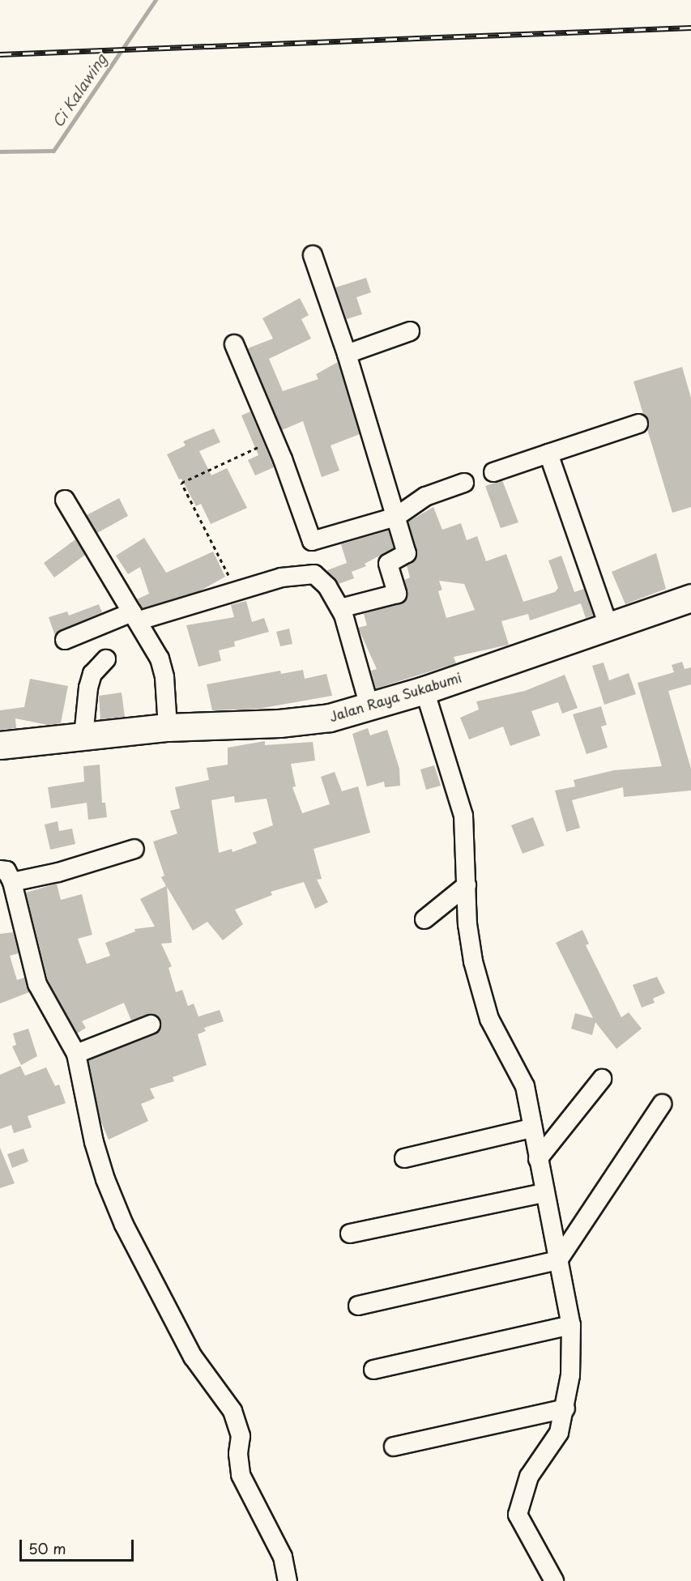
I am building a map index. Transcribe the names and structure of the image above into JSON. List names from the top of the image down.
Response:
{
  "streets": {
    "highway": ["Jalan Raya Sukabumi"]
  },
  "water": ["Ci Kalawing"],
  "scale_bar": "50 m"
}
